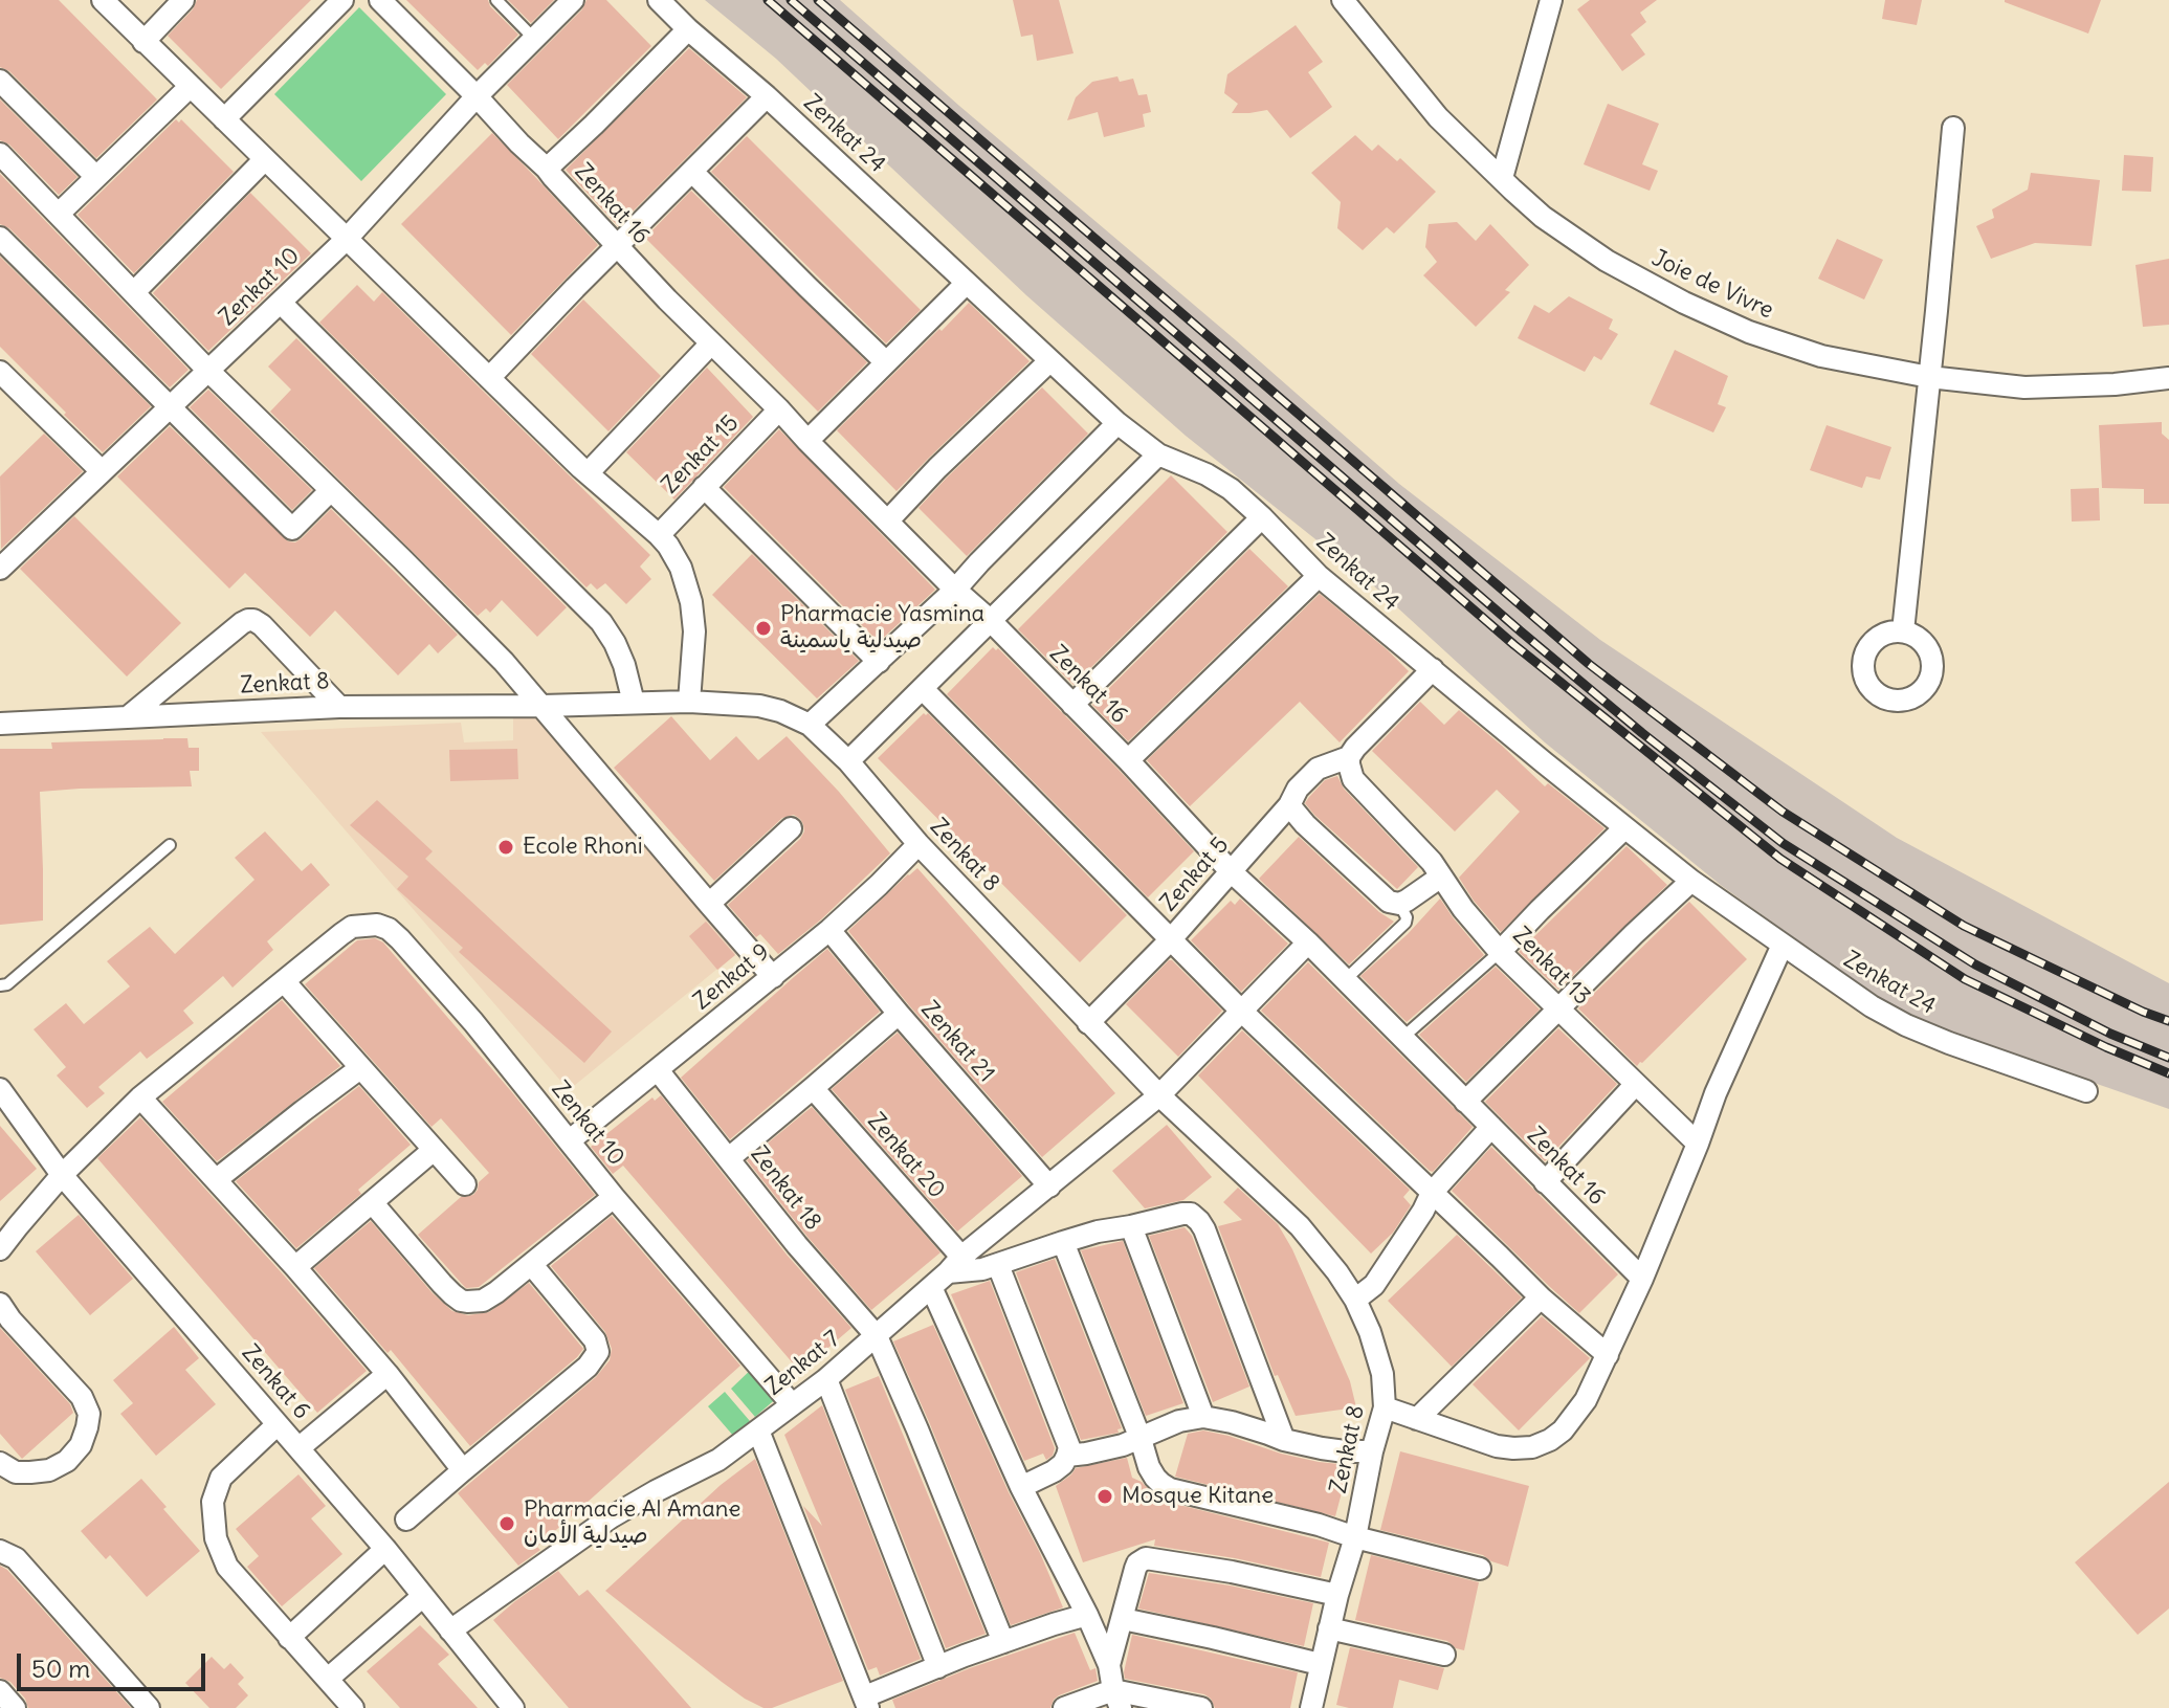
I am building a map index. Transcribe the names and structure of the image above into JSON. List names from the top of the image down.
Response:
{
  "streets": {
    "street": [
      "Zenkat 24",
      "Zenkat 16",
      "Joie de Vivre",
      "Zenkat 10",
      "Zenkat 15",
      "Zenkat 8",
      "Zenkat 5",
      "Zenkat 13",
      "Zenkat 9",
      "Zenkat 21",
      "Zenkat 20",
      "Zenkat 18",
      "Zenkat 7",
      "Zenkat 6"
    ]
  },
  "crossings": [
    ["Zenkat 24", "Zenkat 16"],
    ["Zenkat 16", "Zenkat 15"],
    ["Zenkat 16", "Zenkat 5"],
    ["Zenkat 16", "Zenkat 7"],
    ["Zenkat 10", "Zenkat 9"],
    ["Zenkat 10", "Zenkat 7"],
    ["Zenkat 10", "Zenkat 6"],
    ["Zenkat 8", "Zenkat 5"],
    ["Zenkat 8", "Zenkat 9"],
    ["Zenkat 8", "Zenkat 7"],
    ["Zenkat 5", "Zenkat 13"],
    ["Zenkat 9", "Zenkat 21"],
    ["Zenkat 9", "Zenkat 18"],
    ["Zenkat 21", "Zenkat 7"],
    ["Zenkat 20", "Zenkat 7"],
    ["Zenkat 18", "Zenkat 7"],
    ["Zenkat 7", "Zenkat 6"]
  ],
  "places": [
    "Pharmacie Yasmina صيدلية ياسمينة",
    "Ecole Rhoni",
    "Mosque Kitane",
    "Pharmacie Al Amane صيدلية الأمان"
  ],
  "scale_bar": "50 m"
}
